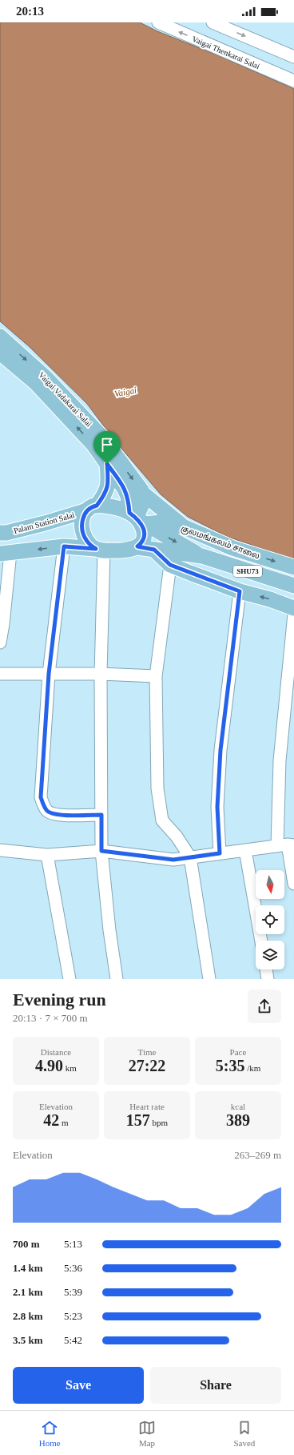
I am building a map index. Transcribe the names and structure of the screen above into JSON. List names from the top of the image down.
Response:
{
  "streets": {
    "main road": [
      "Vaigai Vadakarai Salai",
      "Palam Station Salai",
      "குலமங்கலம் சாலை",
      "SHU73"
    ],
    "street": ["Vaigai Thenkarai Salai"]
  },
  "crossings": [
    ["Vaigai Vadakarai Salai", "Palam Station Salai"],
    ["Vaigai Vadakarai Salai", "குலமங்கலம் சாலை"],
    ["Vaigai Vadakarai Salai", "SHU73"],
    ["Palam Station Salai", "குலமங்கலம் சாலை"],
    ["Palam Station Salai", "SHU73"],
    ["குலமங்கலம் சாலை", "SHU73"]
  ],
  "water": ["Vaigai"],
  "north": "bottom",
  "page": {
    "status": "20:13",
    "heading": ["Evening run", "20:13 · 7 × 700 m"],
    "stats": [
      ["Distance", "4.90 km"],
      ["Time", "27:22"],
      ["Pace", "5:35 /km"],
      ["Elevation", "42 m"],
      ["Heart rate", "157 bpm"],
      ["kcal", "389"]
    ],
    "chart": ["Elevation", "263–269 m"],
    "list": [
      {
        "name": "700 m",
        "note": "5:13"
      },
      {
        "name": "1.4 km",
        "note": "5:36"
      },
      {
        "name": "2.1 km",
        "note": "5:39"
      },
      {
        "name": "2.8 km",
        "note": "5:23"
      },
      {
        "name": "3.5 km",
        "note": "5:42"
      }
    ],
    "buttons": ["Save", "Share"],
    "tabs": ["Home", "Map", "Saved"]
  }
}
